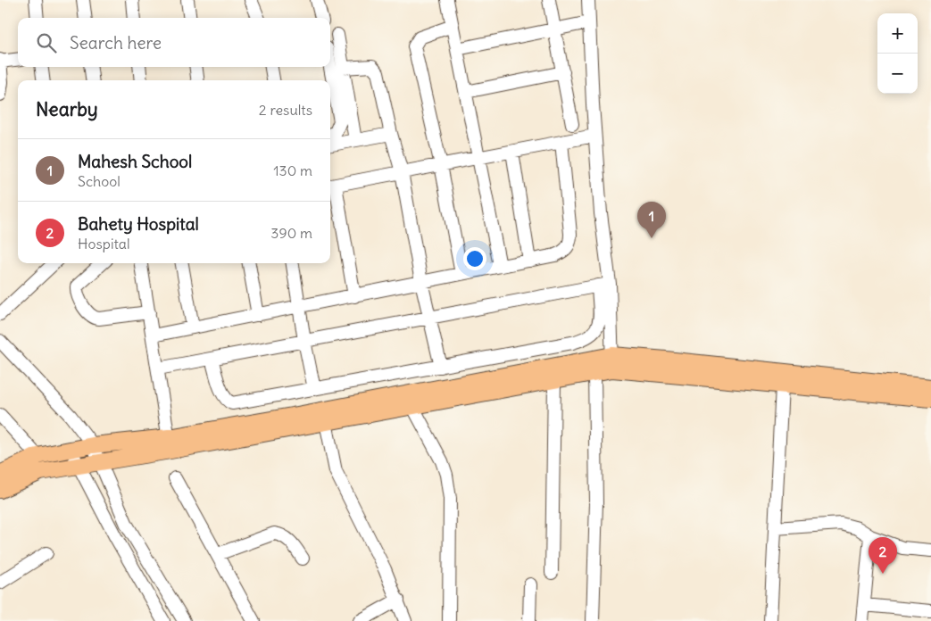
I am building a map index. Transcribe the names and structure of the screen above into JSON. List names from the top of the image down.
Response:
{
  "page": {
    "map_buttons": ["+", "−"],
    "search": "Search here",
    "heading": ["Nearby", "2 results"],
    "list": [
      {
        "mark": "1",
        "name": "Mahesh School",
        "note": "School",
        "value": "130 m"
      },
      {
        "mark": "2",
        "name": "Bahety Hospital",
        "note": "Hospital",
        "value": "390 m"
      }
    ],
    "pins": ["1", "2"]
  }
}
